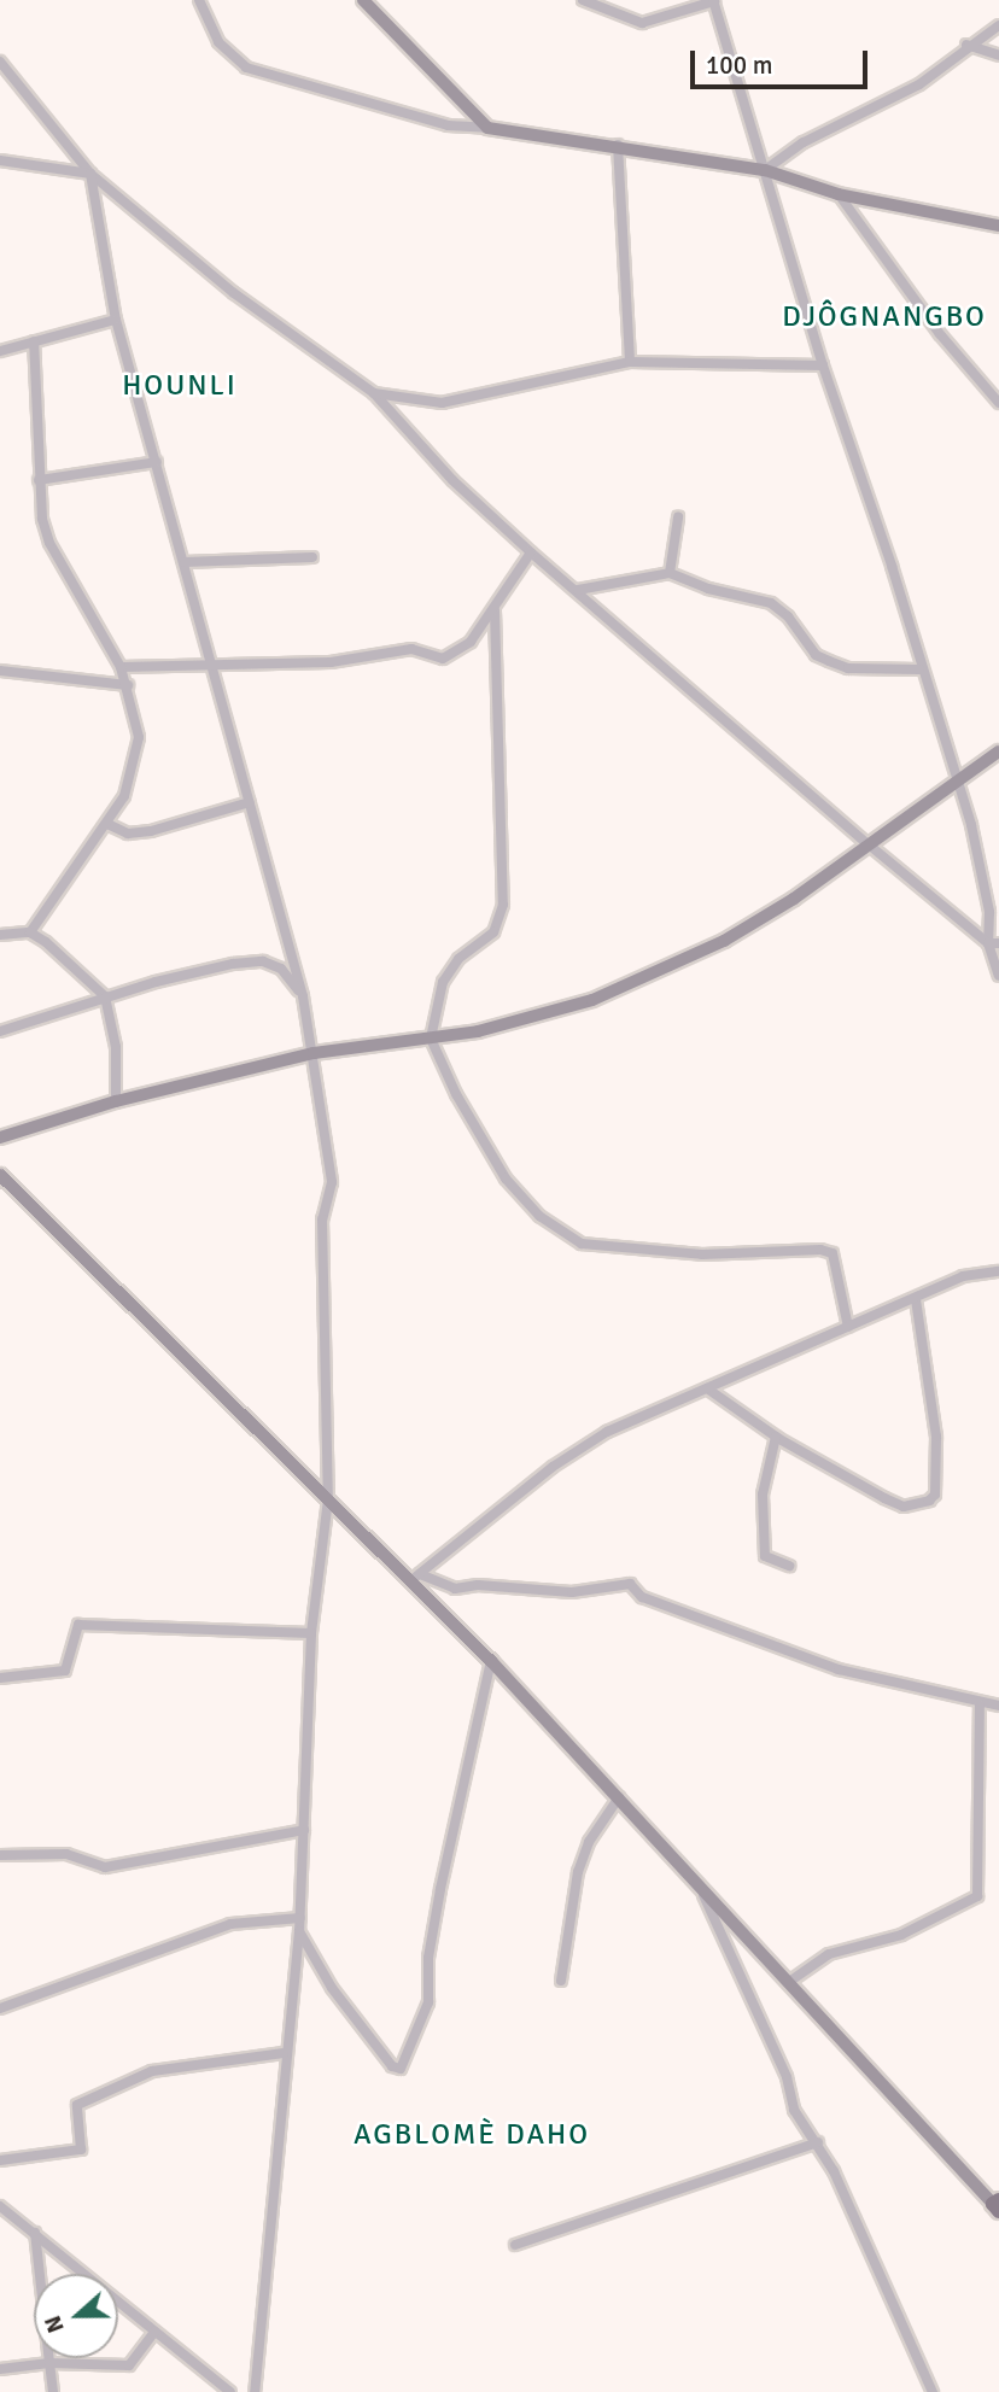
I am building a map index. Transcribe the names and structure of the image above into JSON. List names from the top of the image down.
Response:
{
  "districts": ["DJÔGNANGBO", "HOUNLI", "AGBLOMÈ DAHO"],
  "scale_bar": "100 m",
  "north": "left"
}
